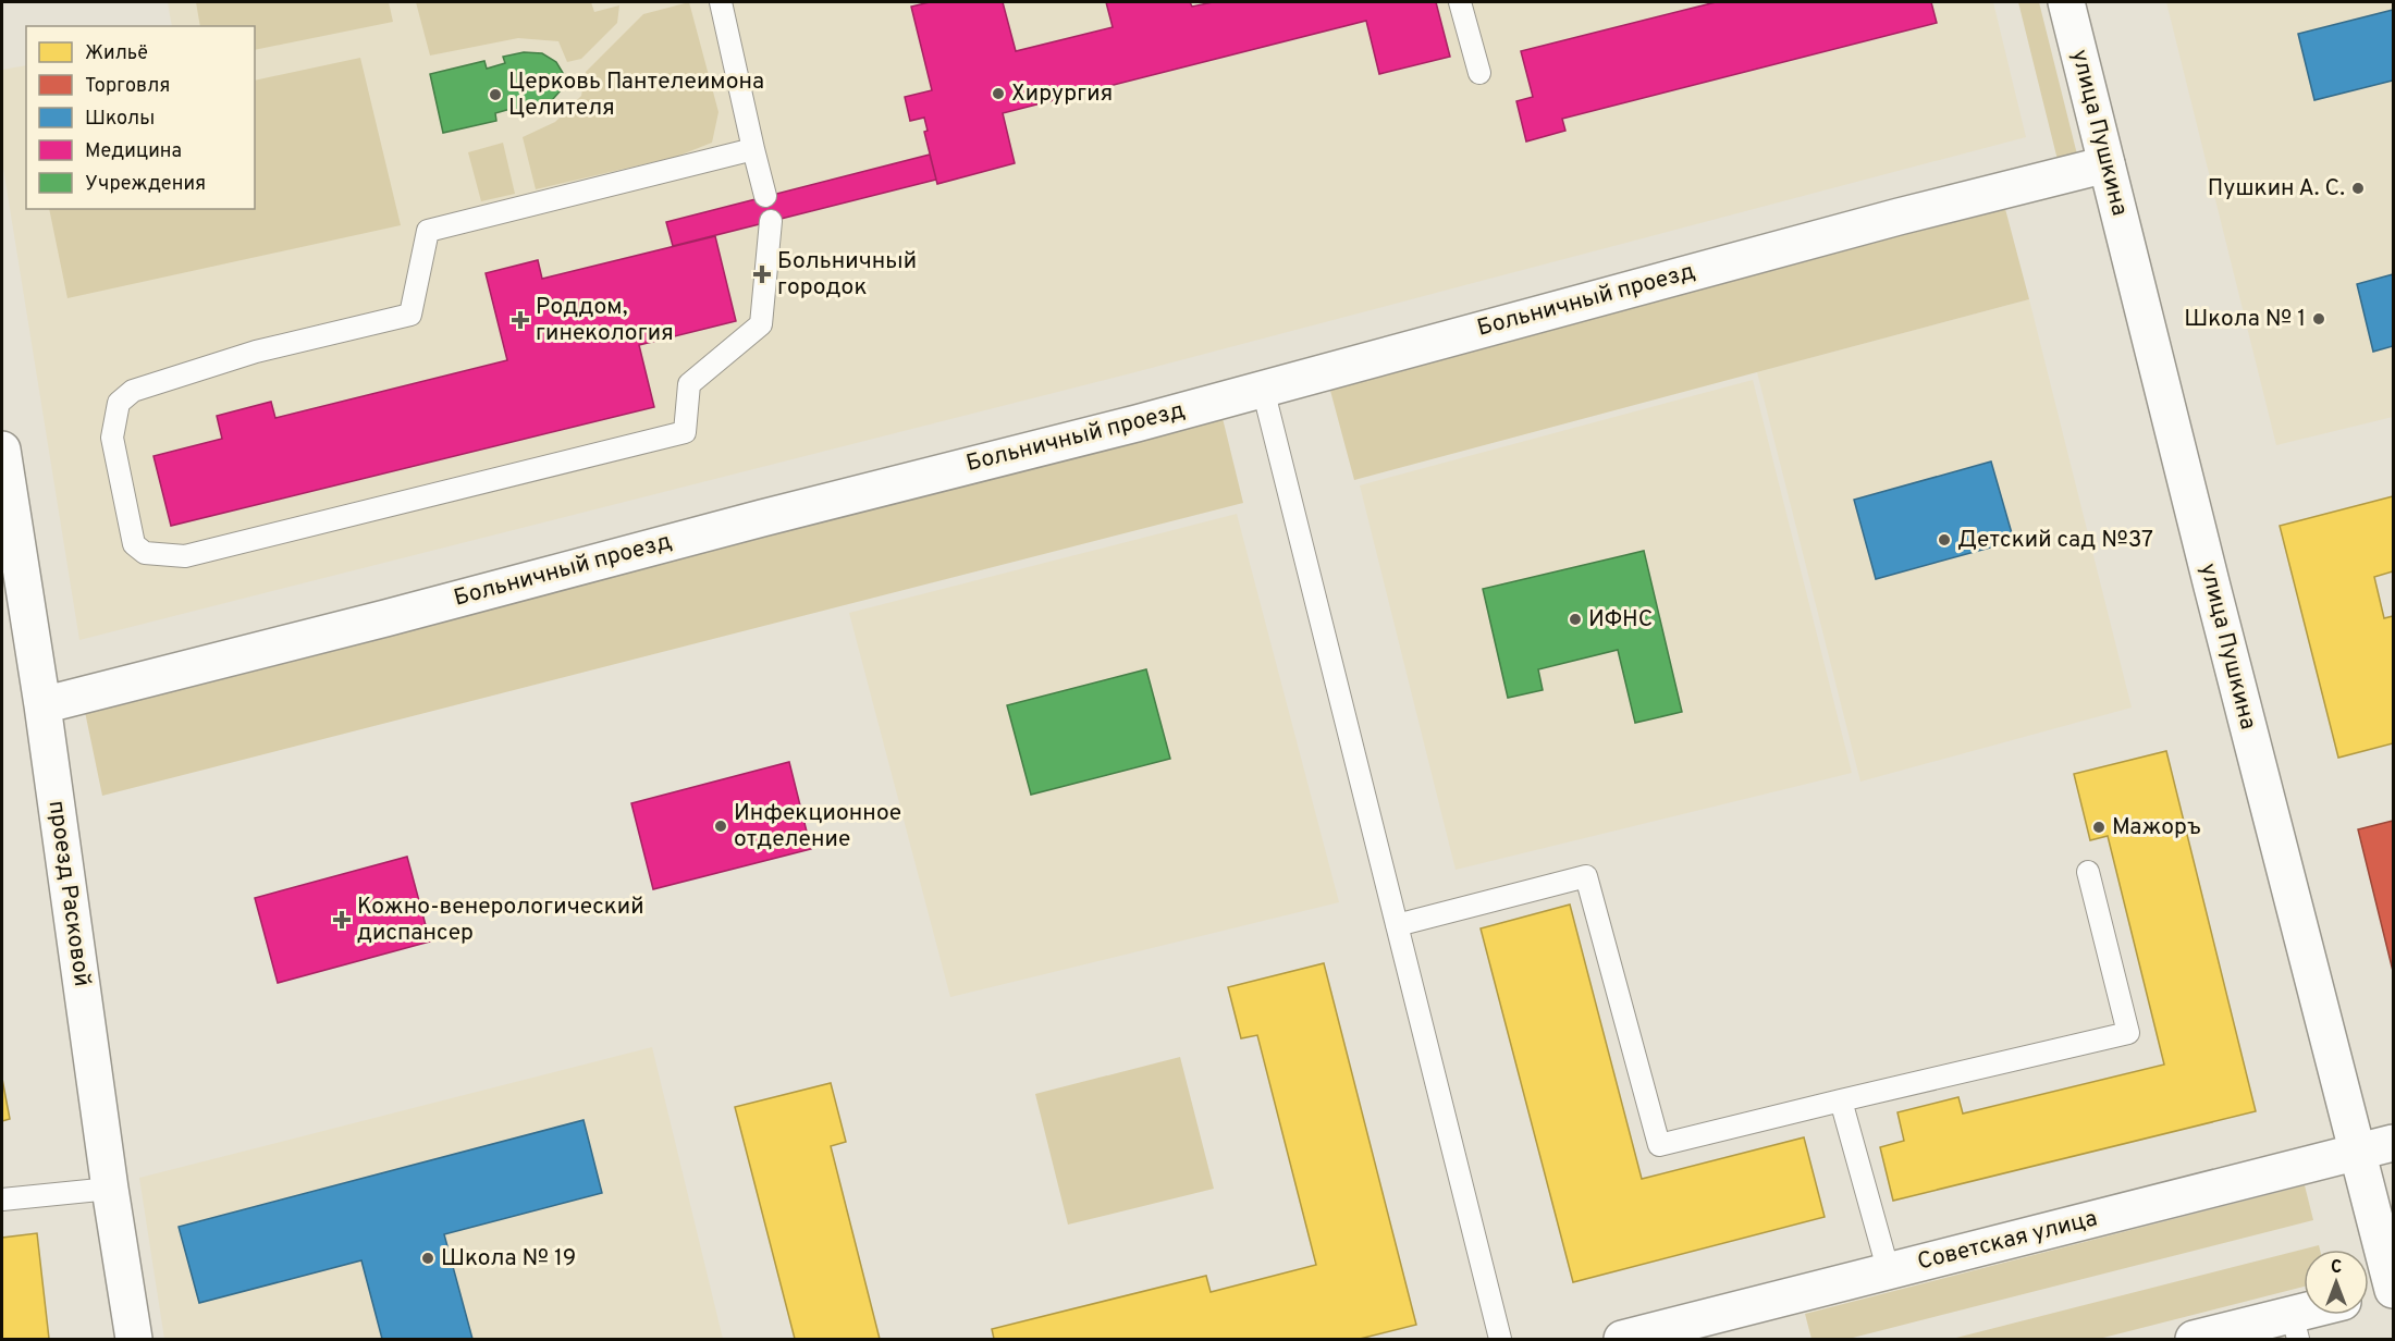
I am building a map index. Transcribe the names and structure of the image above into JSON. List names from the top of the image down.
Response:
{
  "streets": {
    "street": [
      "улица Пушкина",
      "Больничный проезд",
      "проезд Расковой",
      "Советская улица"
    ]
  },
  "crossings": [
    ["улица Пушкина", "Больничный проезд"],
    ["улица Пушкина", "Советская улица"],
    ["Больничный проезд", "проезд Расковой"]
  ],
  "places": {
    "other": [
      "Хирургия",
      "Церковь Пантелеимона Целителя",
      "Пушкин А. С.",
      "Школа № 1",
      "Детский сад №37",
      "ИФНС",
      "Инфекционное отделение",
      "Мажоръ",
      "Школа № 19"
    ],
    "health": ["Больничный городок", "Роддом, гинекология", "Кожно-венерологический диспансер"]
  },
  "legend": [
    "Жильё",
    "Торговля",
    "Школы",
    "Медицина",
    "Учреждения"
  ],
  "north": "top"
}
